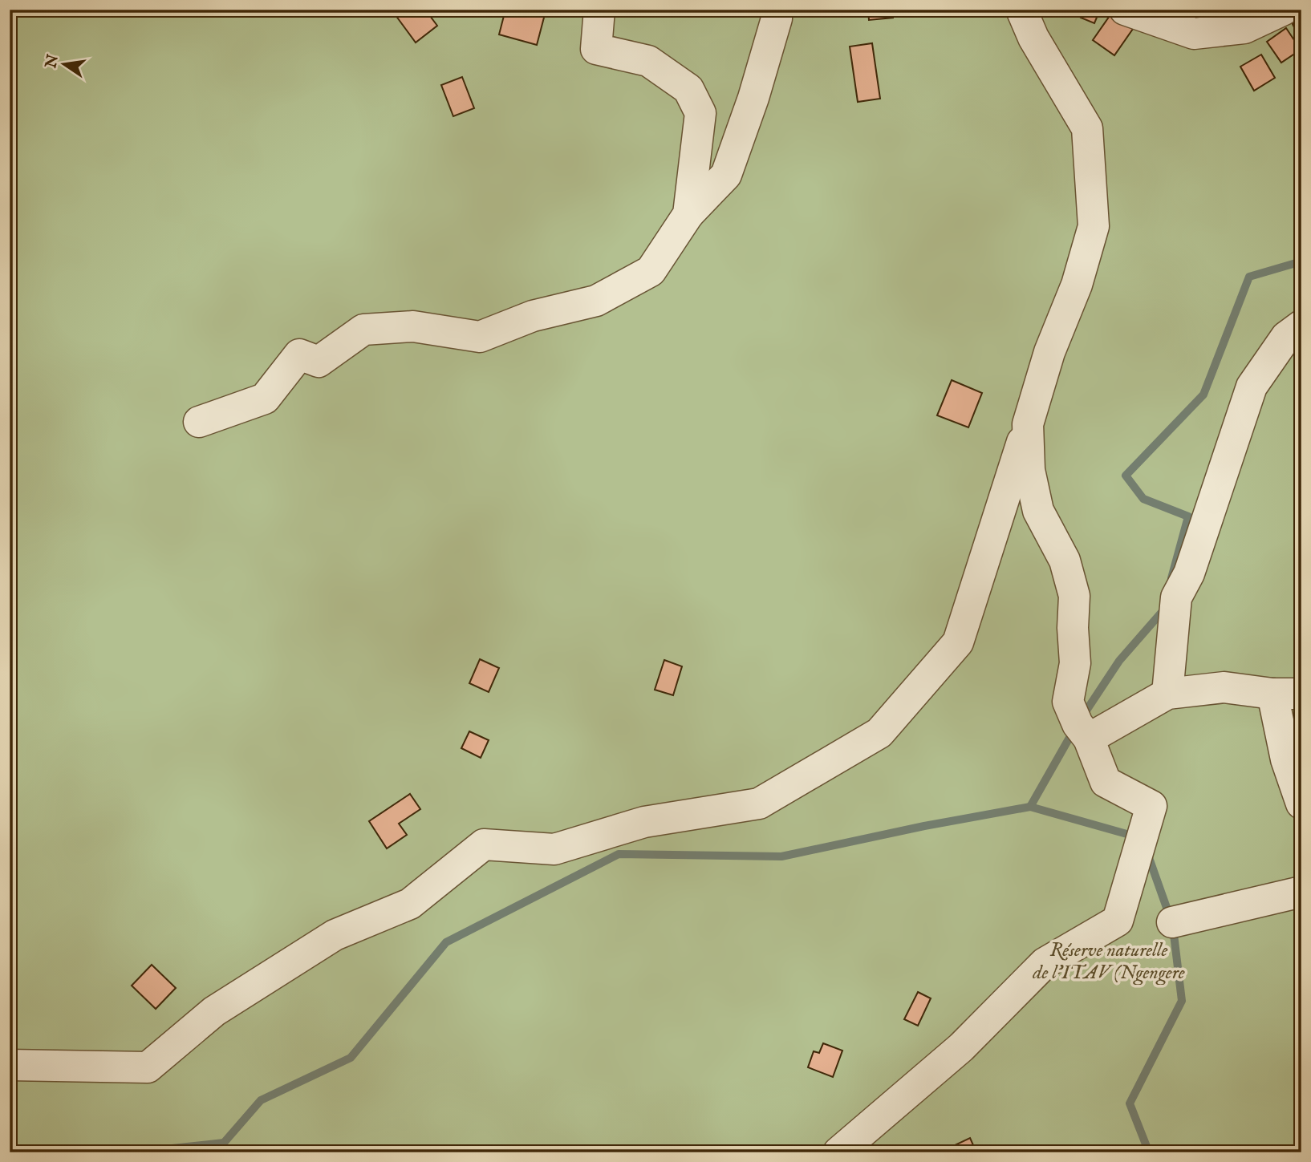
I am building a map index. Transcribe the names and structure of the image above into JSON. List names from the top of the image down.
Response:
{
  "parks": ["Réserve naturelle de l'ITAV (Ngengere"],
  "north": "left"
}
